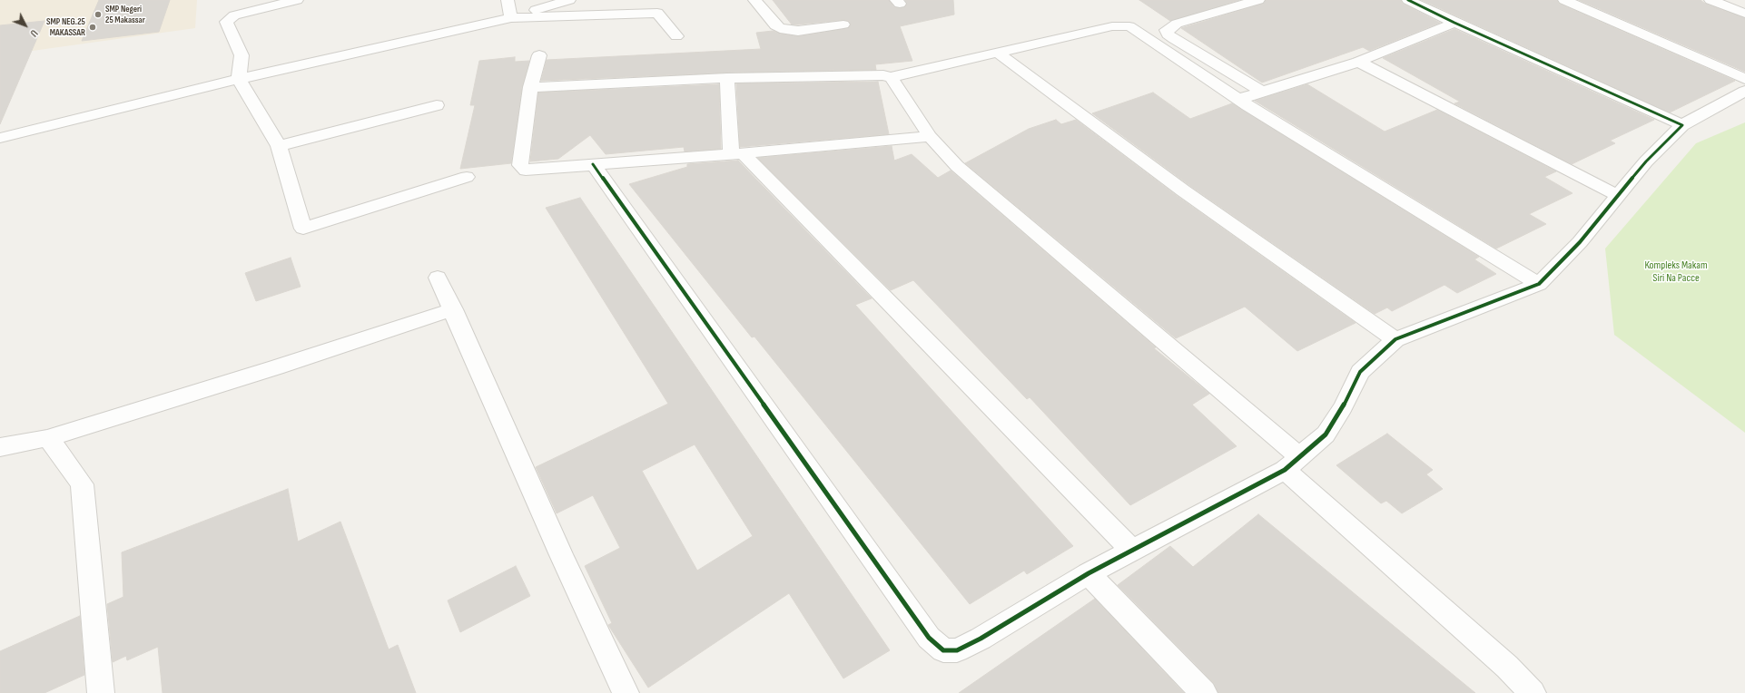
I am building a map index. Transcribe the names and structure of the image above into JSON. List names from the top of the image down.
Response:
{
  "parks": ["Kompleks Makam Siri Na Pacce"],
  "places": ["SMP Negeri 25 Makassar", "SMP NEG.25 MAKASSAR"],
  "north": "bottom right"
}
